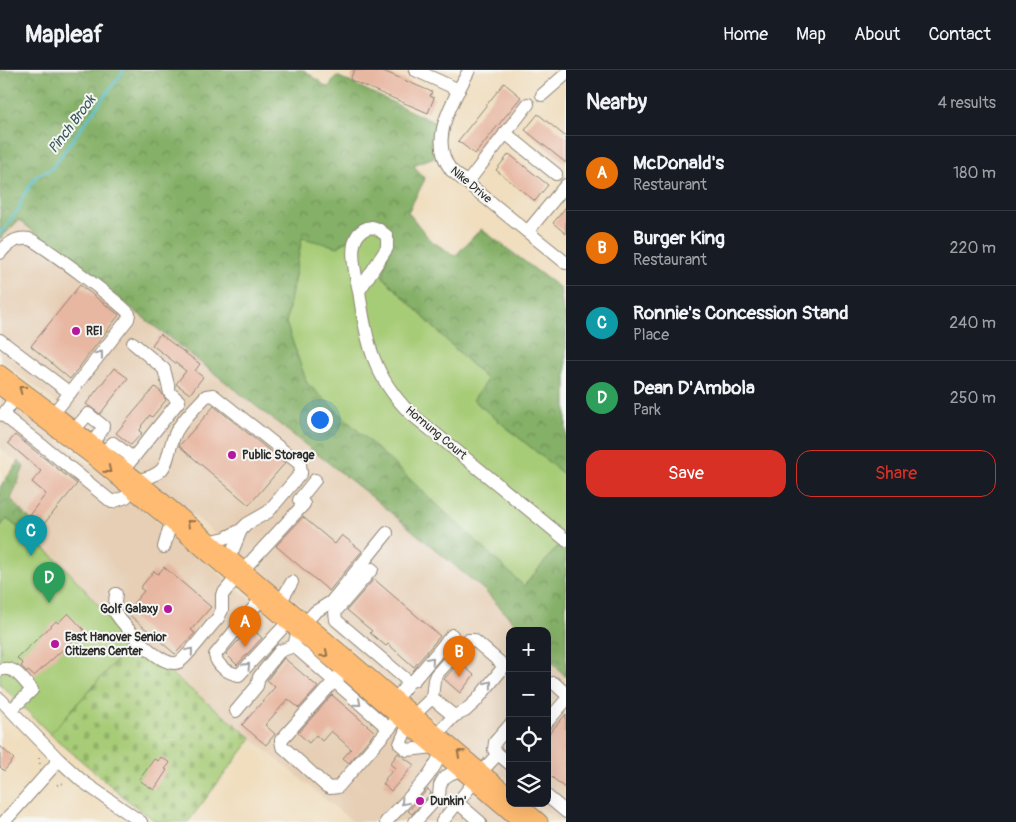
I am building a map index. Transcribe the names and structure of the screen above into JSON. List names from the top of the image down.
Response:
{
  "streets": {
    "street": ["Nike Drive", "Hornung Court"]
  },
  "water": ["Pinch Brook"],
  "places": [
    "REI",
    "Public Storage",
    "Golf Galaxy",
    "East Hanover Senior Citizens Center",
    "Dunkin'"
  ],
  "page": {
    "header": "Mapleaf",
    "nav": [
      "Home",
      "Map",
      "About",
      "Contact"
    ],
    "heading": ["Nearby", "4 results"],
    "list": [
      {
        "mark": "A",
        "name": "McDonald's",
        "note": "Restaurant",
        "value": "180 m"
      },
      {
        "mark": "B",
        "name": "Burger King",
        "note": "Restaurant",
        "value": "220 m"
      },
      {
        "mark": "C",
        "name": "Ronnie's Concession Stand",
        "note": "Place",
        "value": "240 m"
      },
      {
        "mark": "D",
        "name": "Dean D'Ambola",
        "note": "Park",
        "value": "250 m"
      }
    ],
    "buttons": ["Save", "Share"],
    "pins": [
      "C",
      "D",
      "A",
      "B"
    ],
    "map_buttons": ["+", "−"]
  }
}
